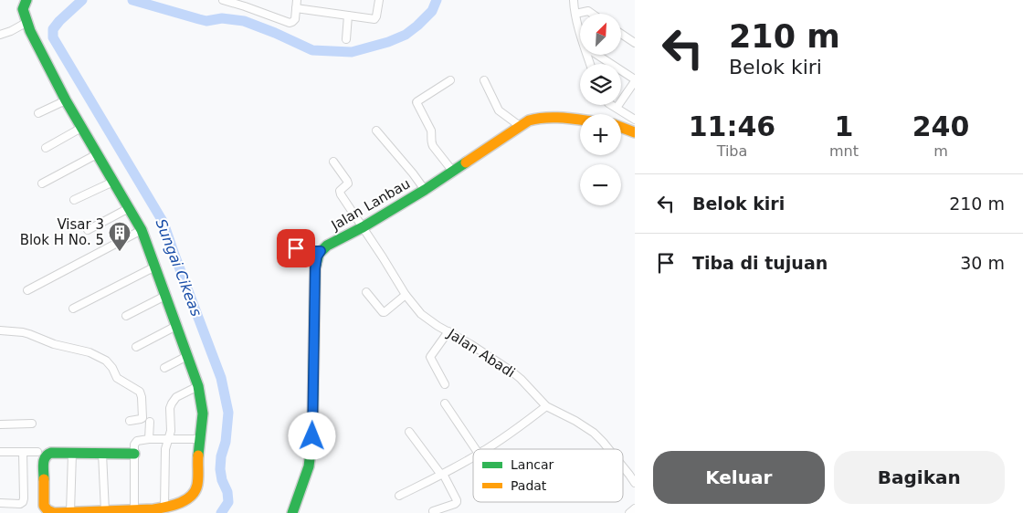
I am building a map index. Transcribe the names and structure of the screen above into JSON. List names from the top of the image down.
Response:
{
  "streets": {
    "street": ["Jalan Lanbau", "Jalan Abadi"]
  },
  "crossings": [
    ["Jalan Lanbau", "Jalan Abadi"]
  ],
  "water": ["Sungai Cikeas"],
  "places": {
    "building": ["Visar 3 Blok H No. 5"]
  },
  "legend": ["Lancar", "Padat"],
  "north": "top right",
  "page": {
    "turn": ["210 m", "Belok kiri"],
    "map_buttons": ["+", "−"],
    "eta": [
      "11:46",
      "Tiba",
      "1",
      "mnt",
      "240",
      "m"
    ],
    "list": [
      {
        "name": "Belok kiri",
        "value": "210 m"
      },
      {
        "name": "Tiba di tujuan",
        "value": "30 m"
      }
    ],
    "buttons": ["Keluar", "Bagikan"]
  }
}
